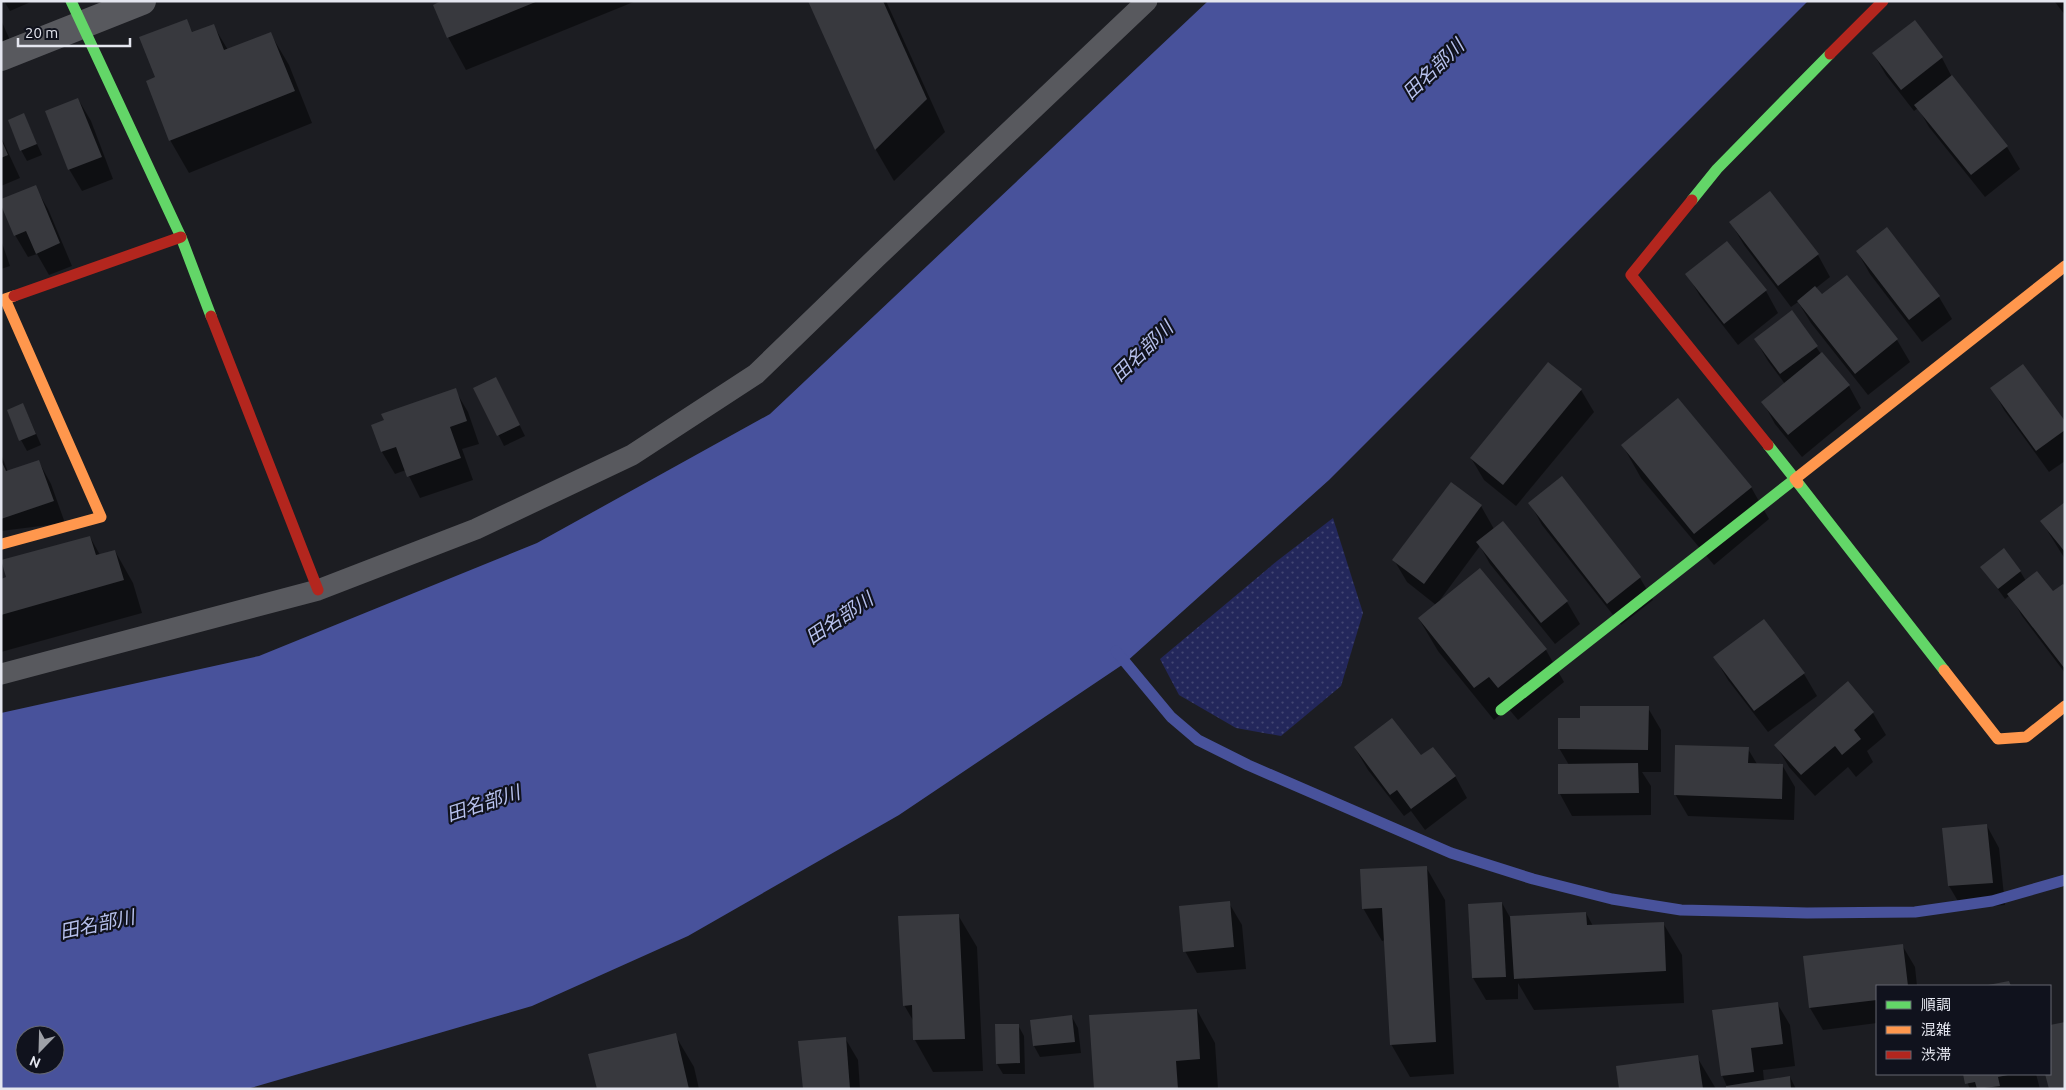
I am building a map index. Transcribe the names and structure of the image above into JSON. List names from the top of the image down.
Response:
{
  "water": ["田名部川"],
  "legend": ["順調", "混雑", "渋滞"],
  "scale_bar": "20 m",
  "north": "bottom left"
}
